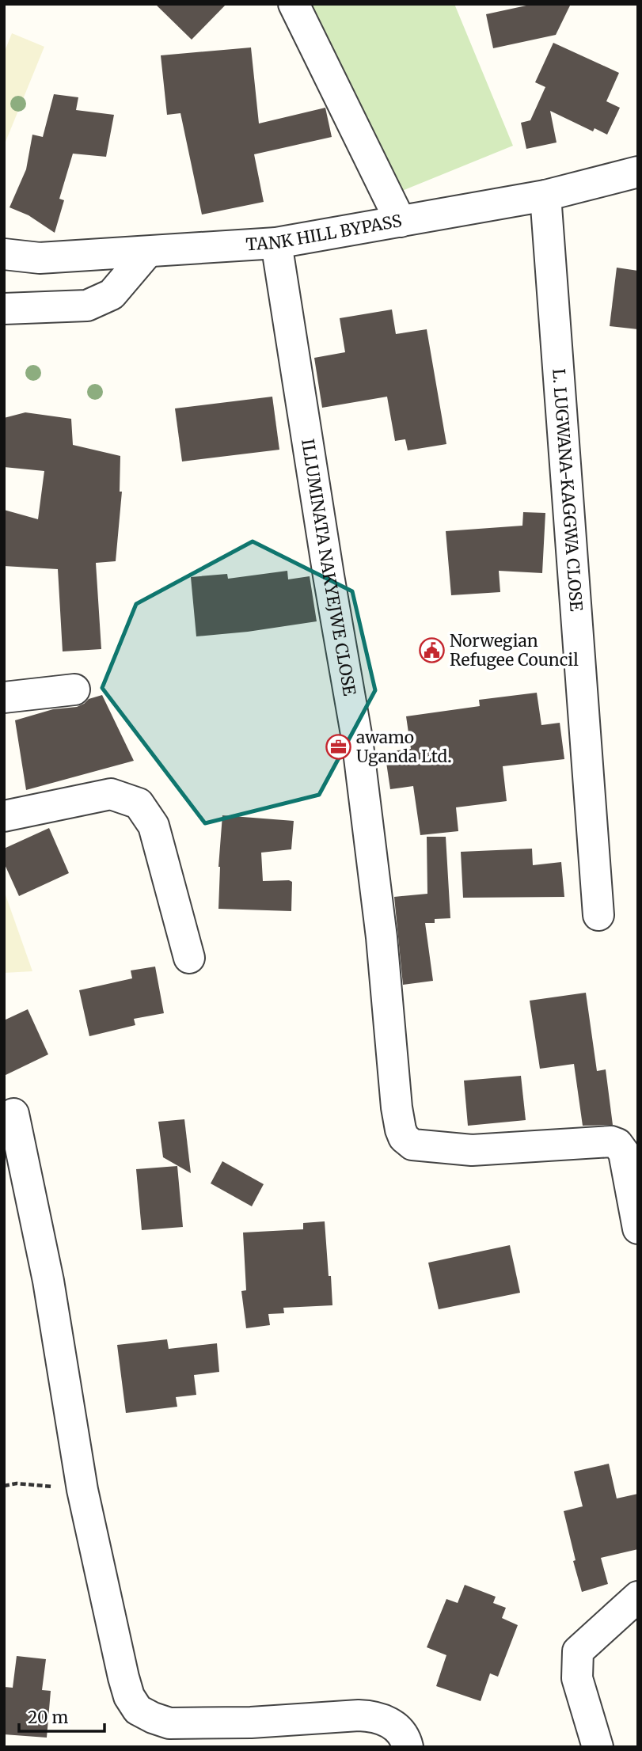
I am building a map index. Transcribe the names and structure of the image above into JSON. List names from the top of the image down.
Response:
{
  "streets": {
    "street": ["TANK HILL BYPASS", "L. LUGWANA-KAGGWA CLOSE", "ILLUMINATA NAKYEJWE CLOSE"]
  },
  "crossings": [
    ["TANK HILL BYPASS", "L. LUGWANA-KAGGWA CLOSE"],
    ["TANK HILL BYPASS", "ILLUMINATA NAKYEJWE CLOSE"]
  ],
  "places": {
    "public building": ["Norwegian Refugee Council"],
    "office": ["awamo Uganda Ltd."]
  },
  "scale_bar": "20 m"
}
